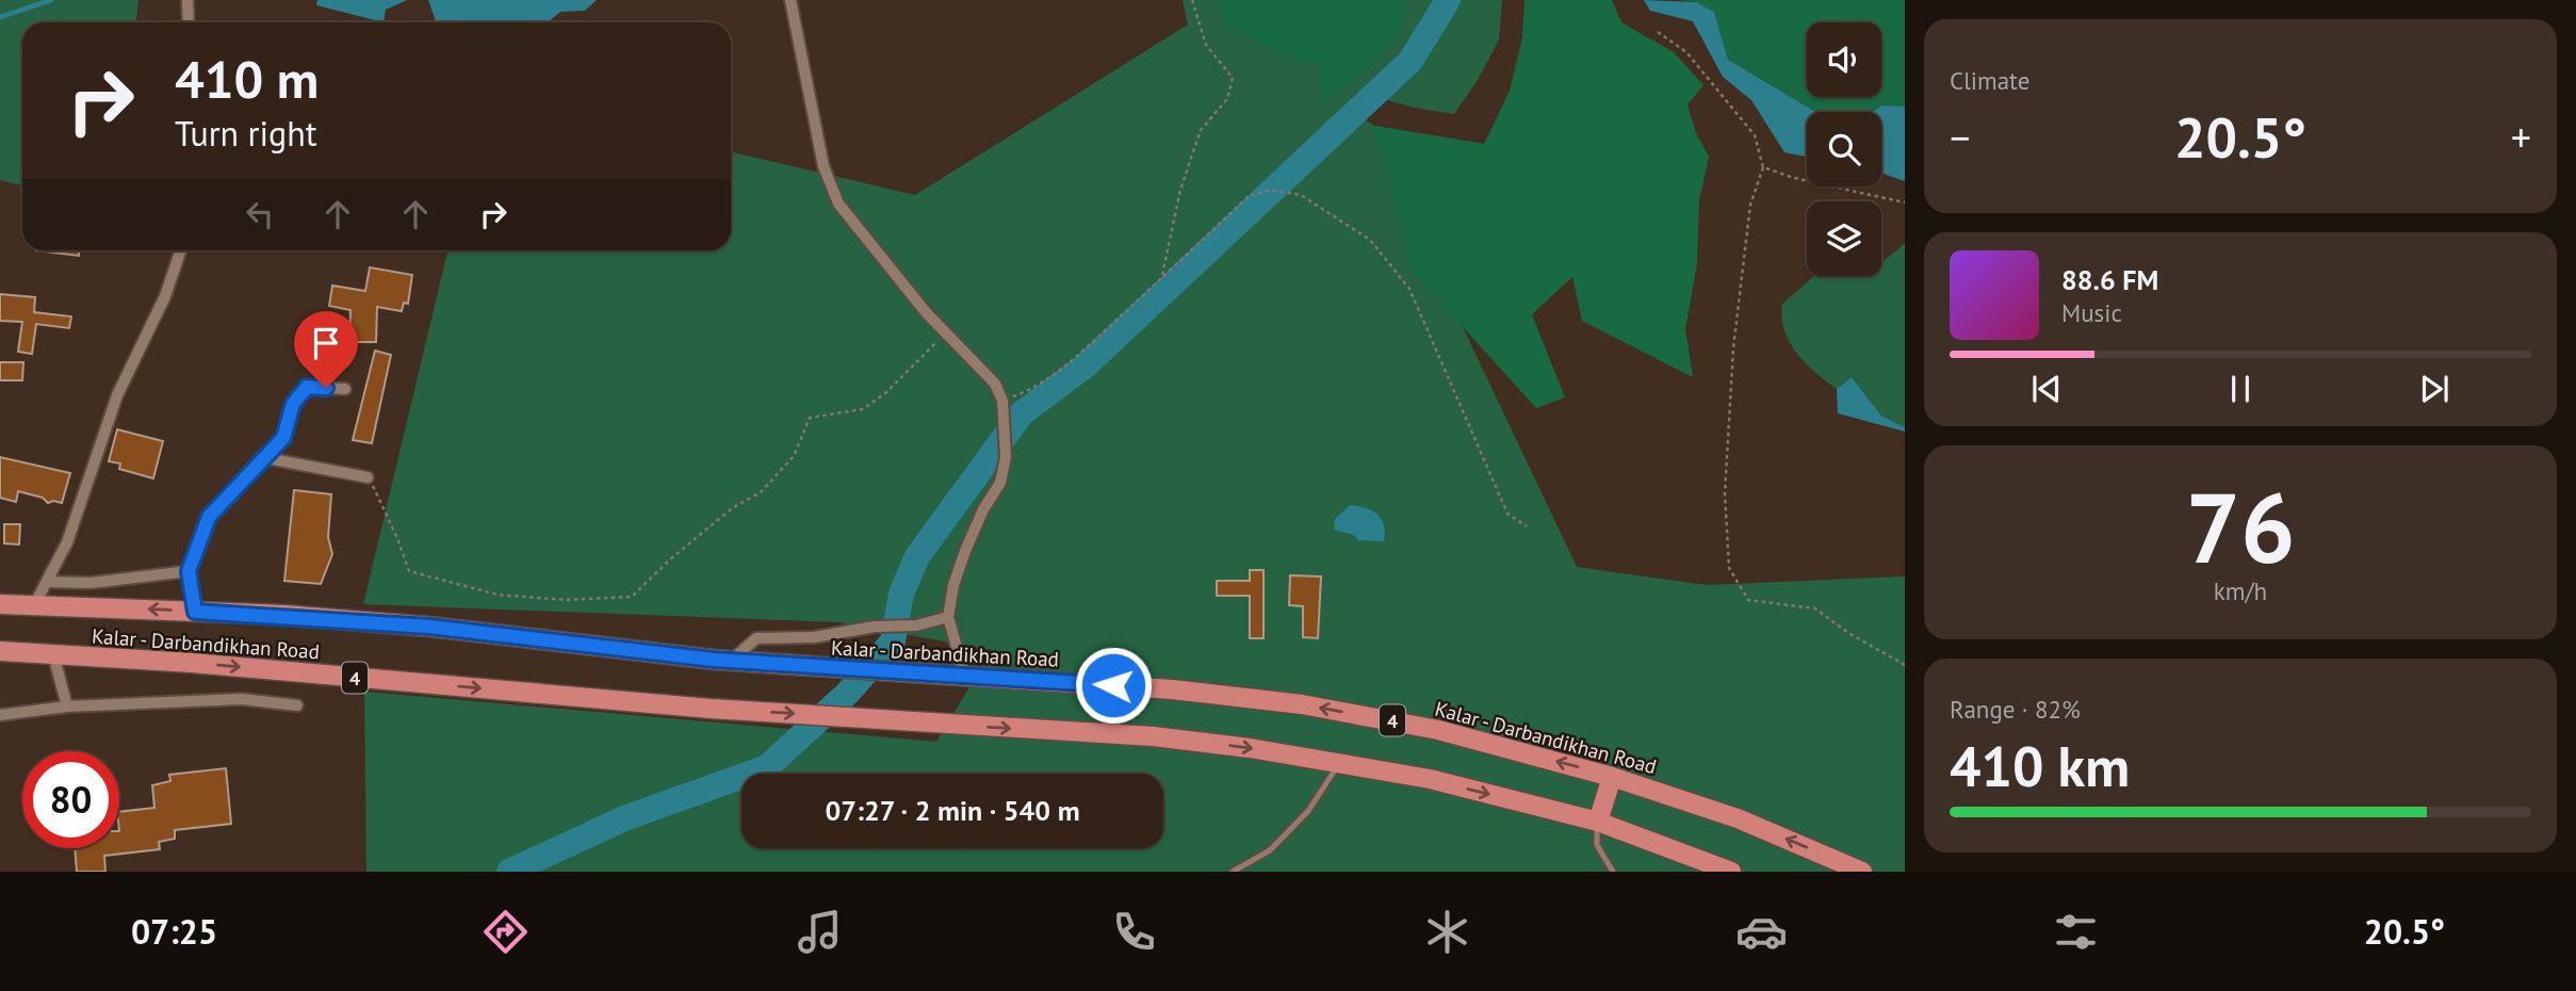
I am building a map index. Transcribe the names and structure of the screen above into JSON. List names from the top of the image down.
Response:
{
  "streets": {
    "highway": ["Kalar - Darbandikhan Road", "4"]
  },
  "page": {
    "tile": [
      "Climate",
      ["76", "km/h"],
      ["Range · 82%", "410 km"]
    ],
    "turn": ["410 m", "Turn right"],
    "heat": ["−", "20.5°", "+"],
    "song": ["88.6 FM", "Music"],
    "limit": "80",
    "trip": "07:27 · 2 min · 540 m",
    "tabs": ["07:25", "20.5°"]
  }
}
